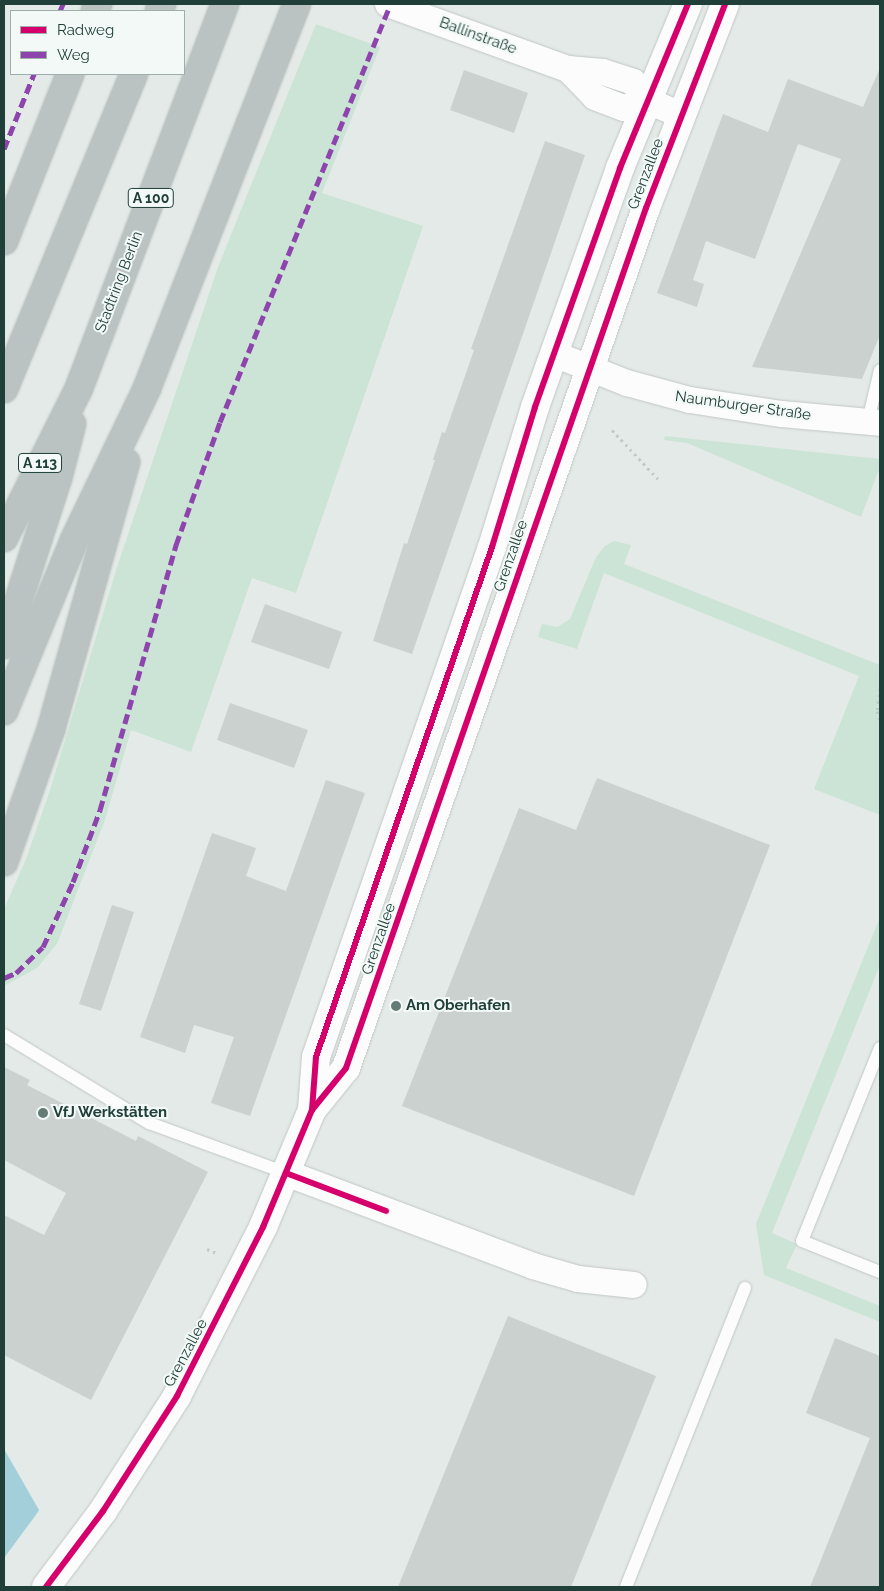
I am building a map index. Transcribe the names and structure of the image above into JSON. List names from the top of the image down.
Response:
{
  "streets": {
    "highway": ["A 100", "Stadtring Berlin", "A 113"],
    "main road": ["Grenzallee"],
    "street": ["Ballinstraße", "Naumburger Straße"]
  },
  "crossings": [
    ["Ballinstraße", "Grenzallee"],
    ["Grenzallee", "Naumburger Straße"],
    ["A 100", "Stadtring Berlin"],
    ["A 100", "A 113"],
    ["Stadtring Berlin", "A 113"]
  ],
  "places": ["Am Oberhafen", "VfJ Werkstätten"],
  "legend": ["Radweg", "Weg"]
}
